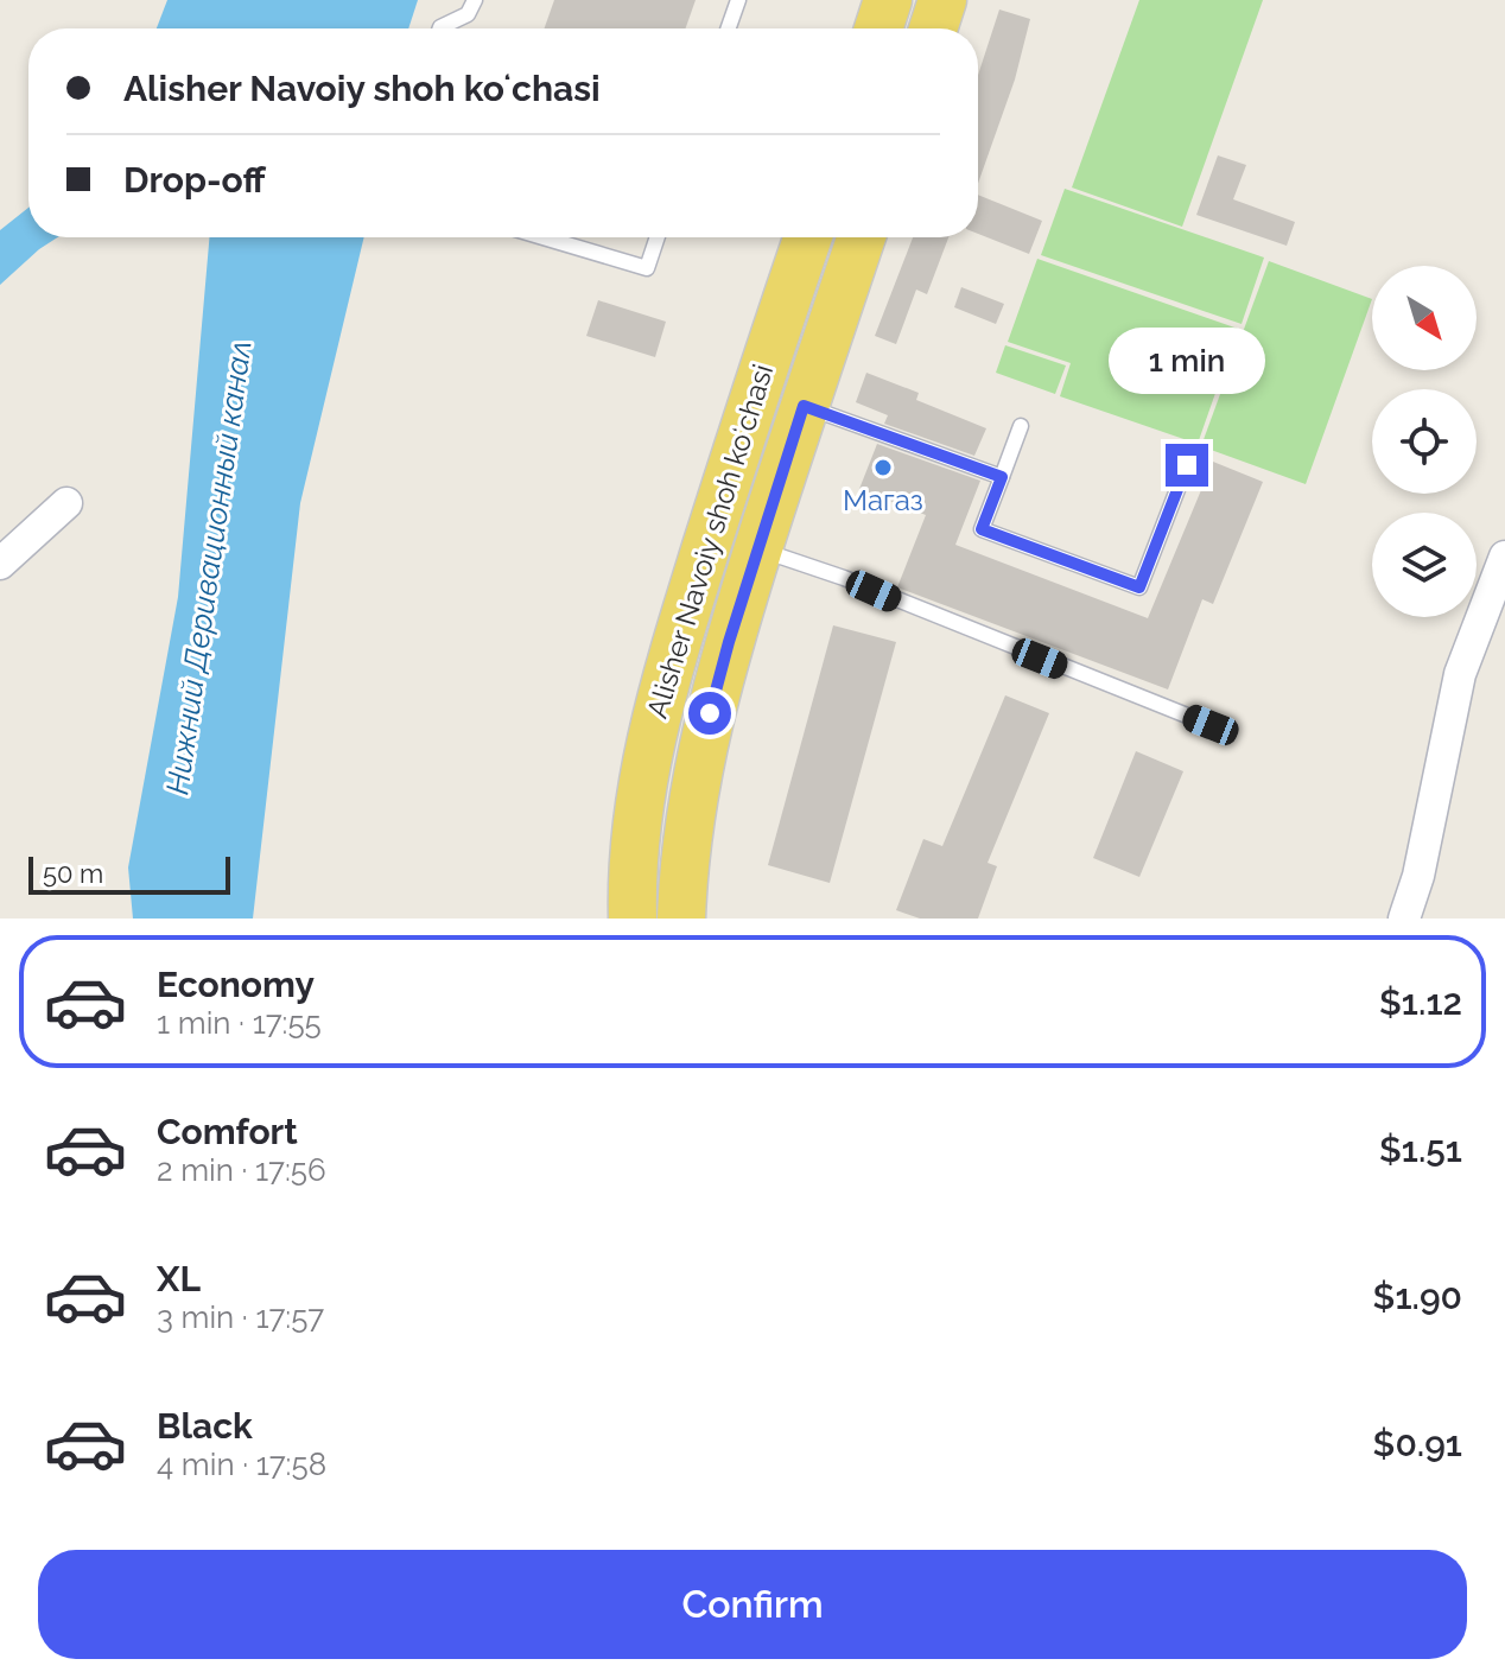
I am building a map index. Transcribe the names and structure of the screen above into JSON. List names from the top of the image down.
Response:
{
  "streets": {
    "main road": ["Alisher Navoiy shoh koʻchasi"]
  },
  "water": ["Нижний Деривационный канал"],
  "places": ["Магаз"],
  "scale_bar": "50 m",
  "north": "bottom right",
  "page": {
    "banner": ["Alisher Navoiy shoh koʻchasi", "Drop-off"],
    "bubble": "1 min",
    "scale": "50 m",
    "list": [
      {
        "name": "Economy",
        "note": "1 min · 17:55",
        "value": "$1.12"
      },
      {
        "name": "Comfort",
        "note": "2 min · 17:56",
        "value": "$1.51"
      },
      {
        "name": "XL",
        "note": "3 min · 17:57",
        "value": "$1.90"
      },
      {
        "name": "Black",
        "note": "4 min · 17:58",
        "value": "$0.91"
      }
    ],
    "buttons": "Confirm"
  }
}
